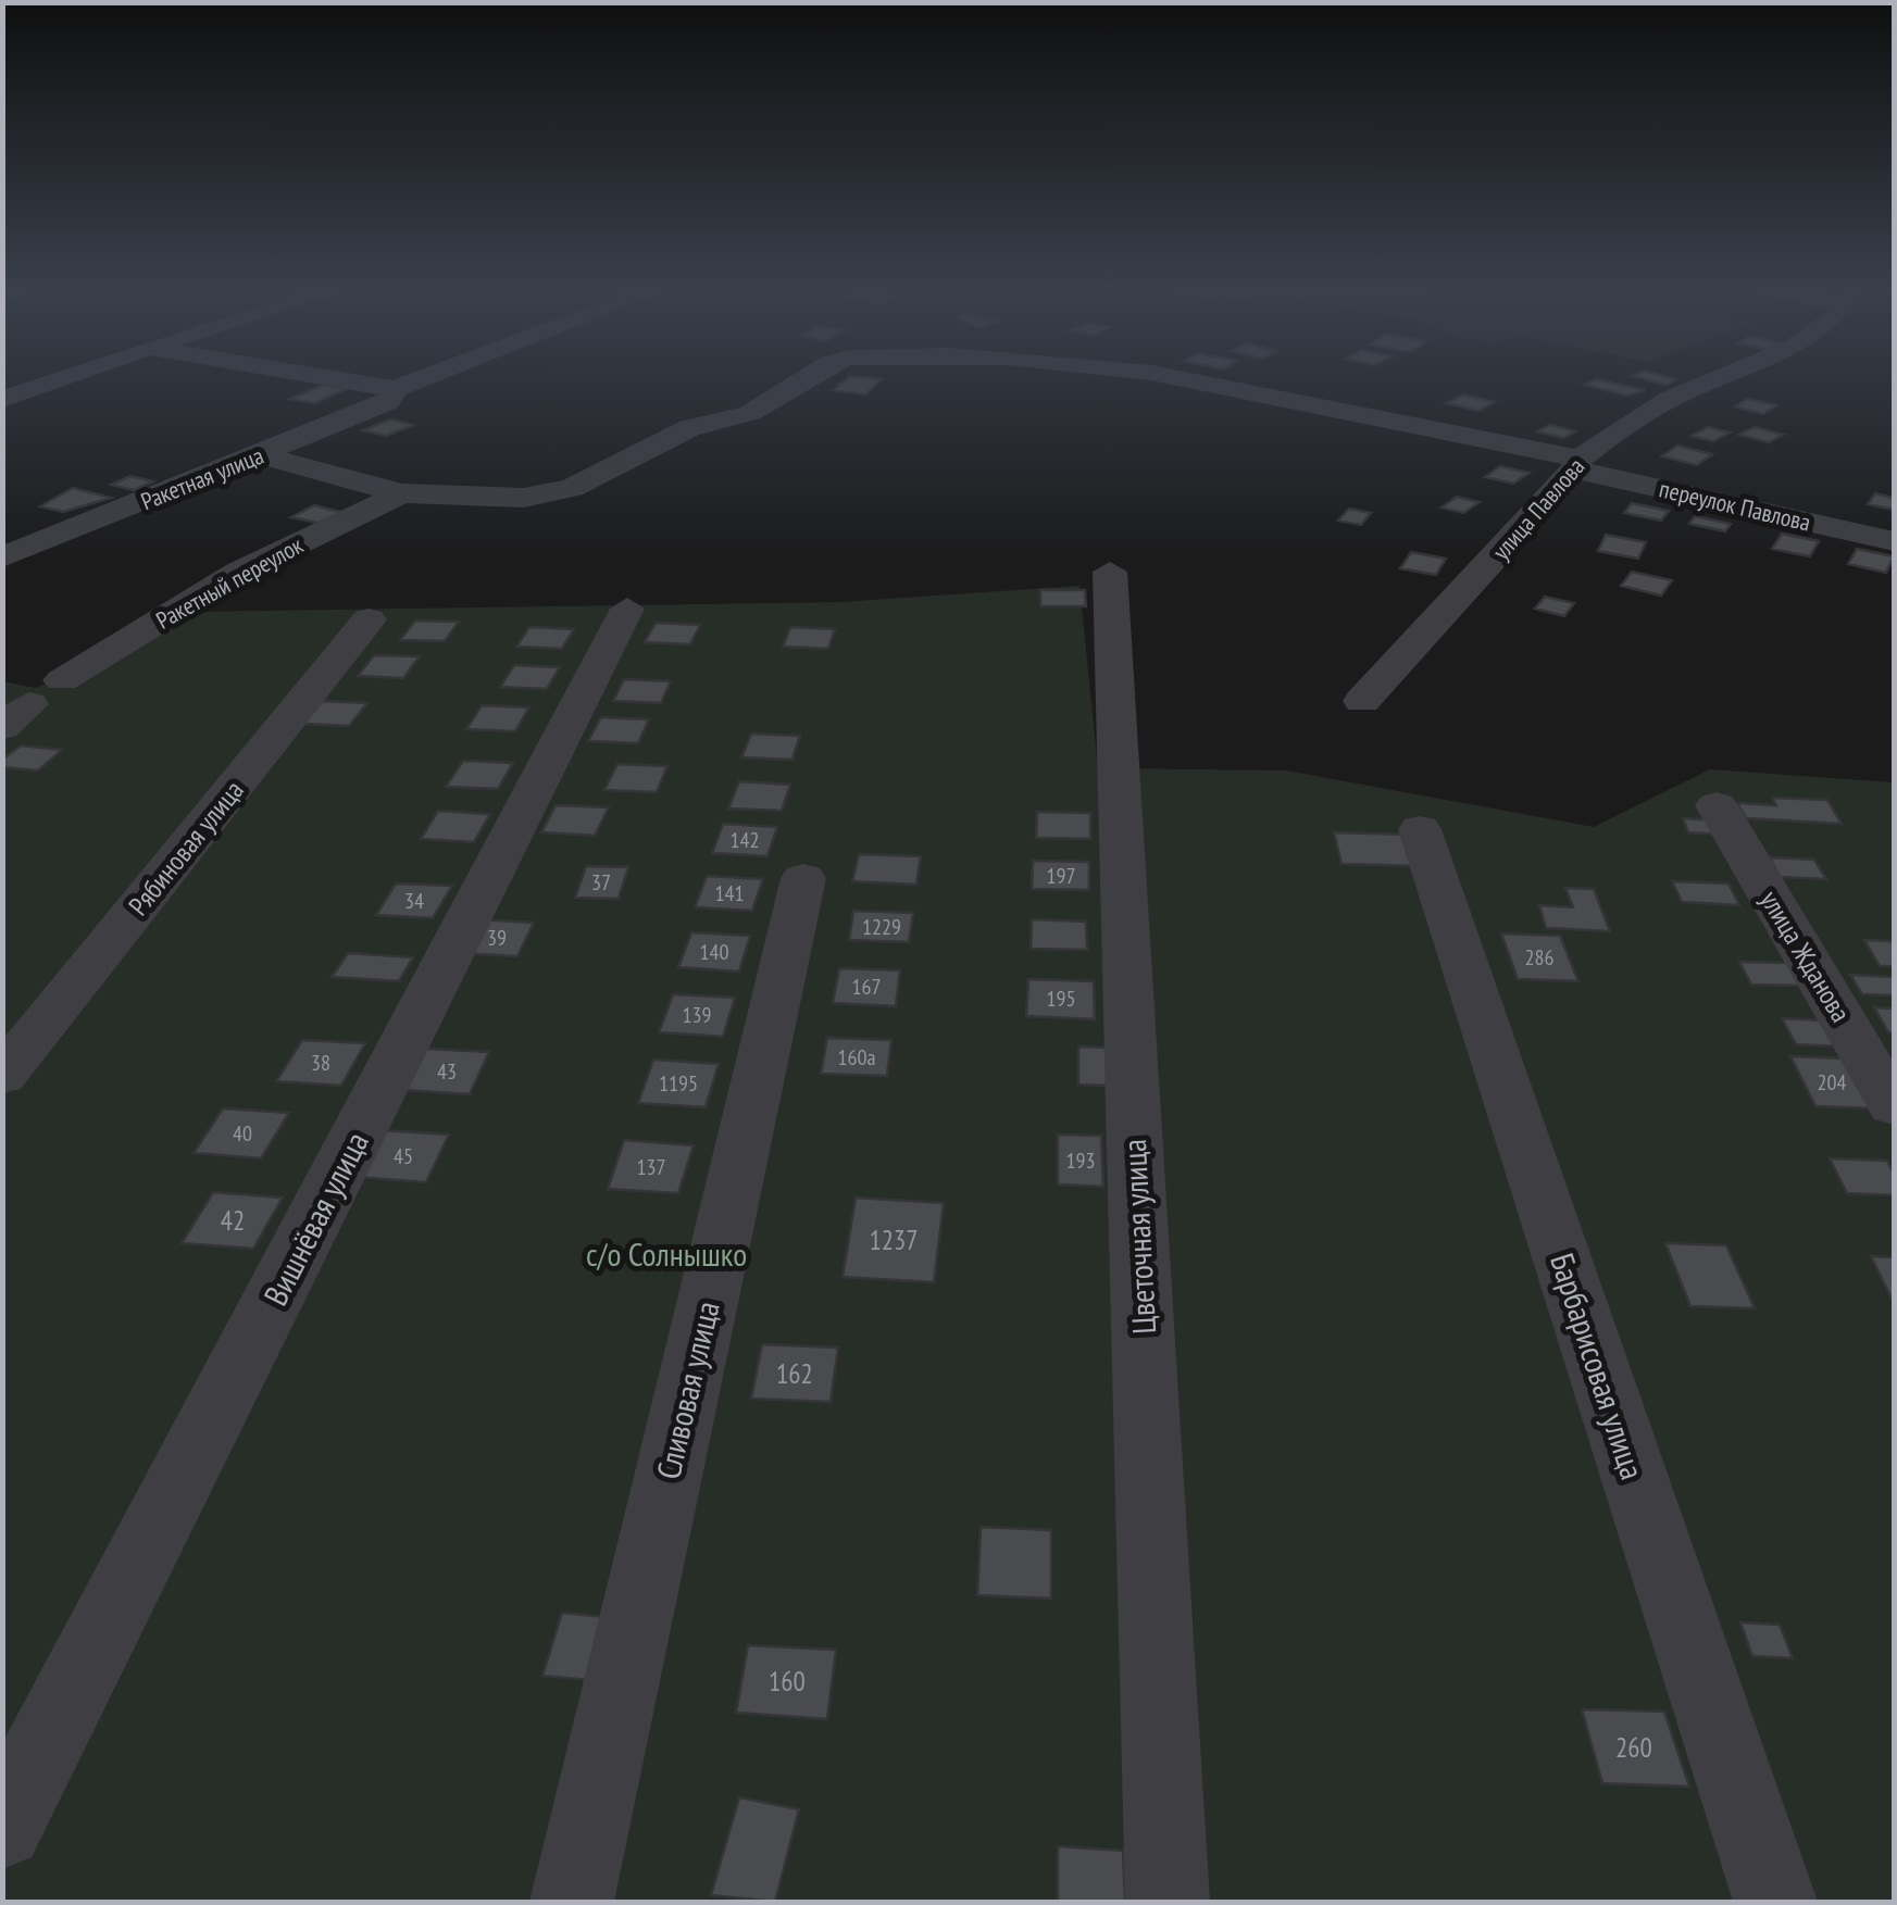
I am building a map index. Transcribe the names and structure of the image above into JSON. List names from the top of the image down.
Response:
{
  "streets": {
    "street": [
      "Ракетная улица",
      "переулок Павлова",
      "улица Павлова",
      "Ракетный переулок",
      "Рябиновая улица",
      "улица Жданова",
      "Вишнёвая улица",
      "Цветочная улица",
      "Барбарисовая улица",
      "Сливовая улица"
    ]
  },
  "crossings": [
    ["Ракетная улица", "Ракетный переулок"],
    ["переулок Павлова", "улица Павлова"],
    ["переулок Павлова", "Ракетный переулок"]
  ],
  "parks": ["с/о Солнышко"],
  "house_numbers": [
    "142",
    "197",
    "37",
    "141",
    "34",
    "1229",
    "39",
    "140",
    "286",
    "167",
    "195",
    "139",
    "160а",
    "38",
    "43",
    "204",
    "1195",
    "40",
    "45",
    "193",
    "137",
    "42",
    "1237",
    "162",
    "160",
    "260"
  ]
}
